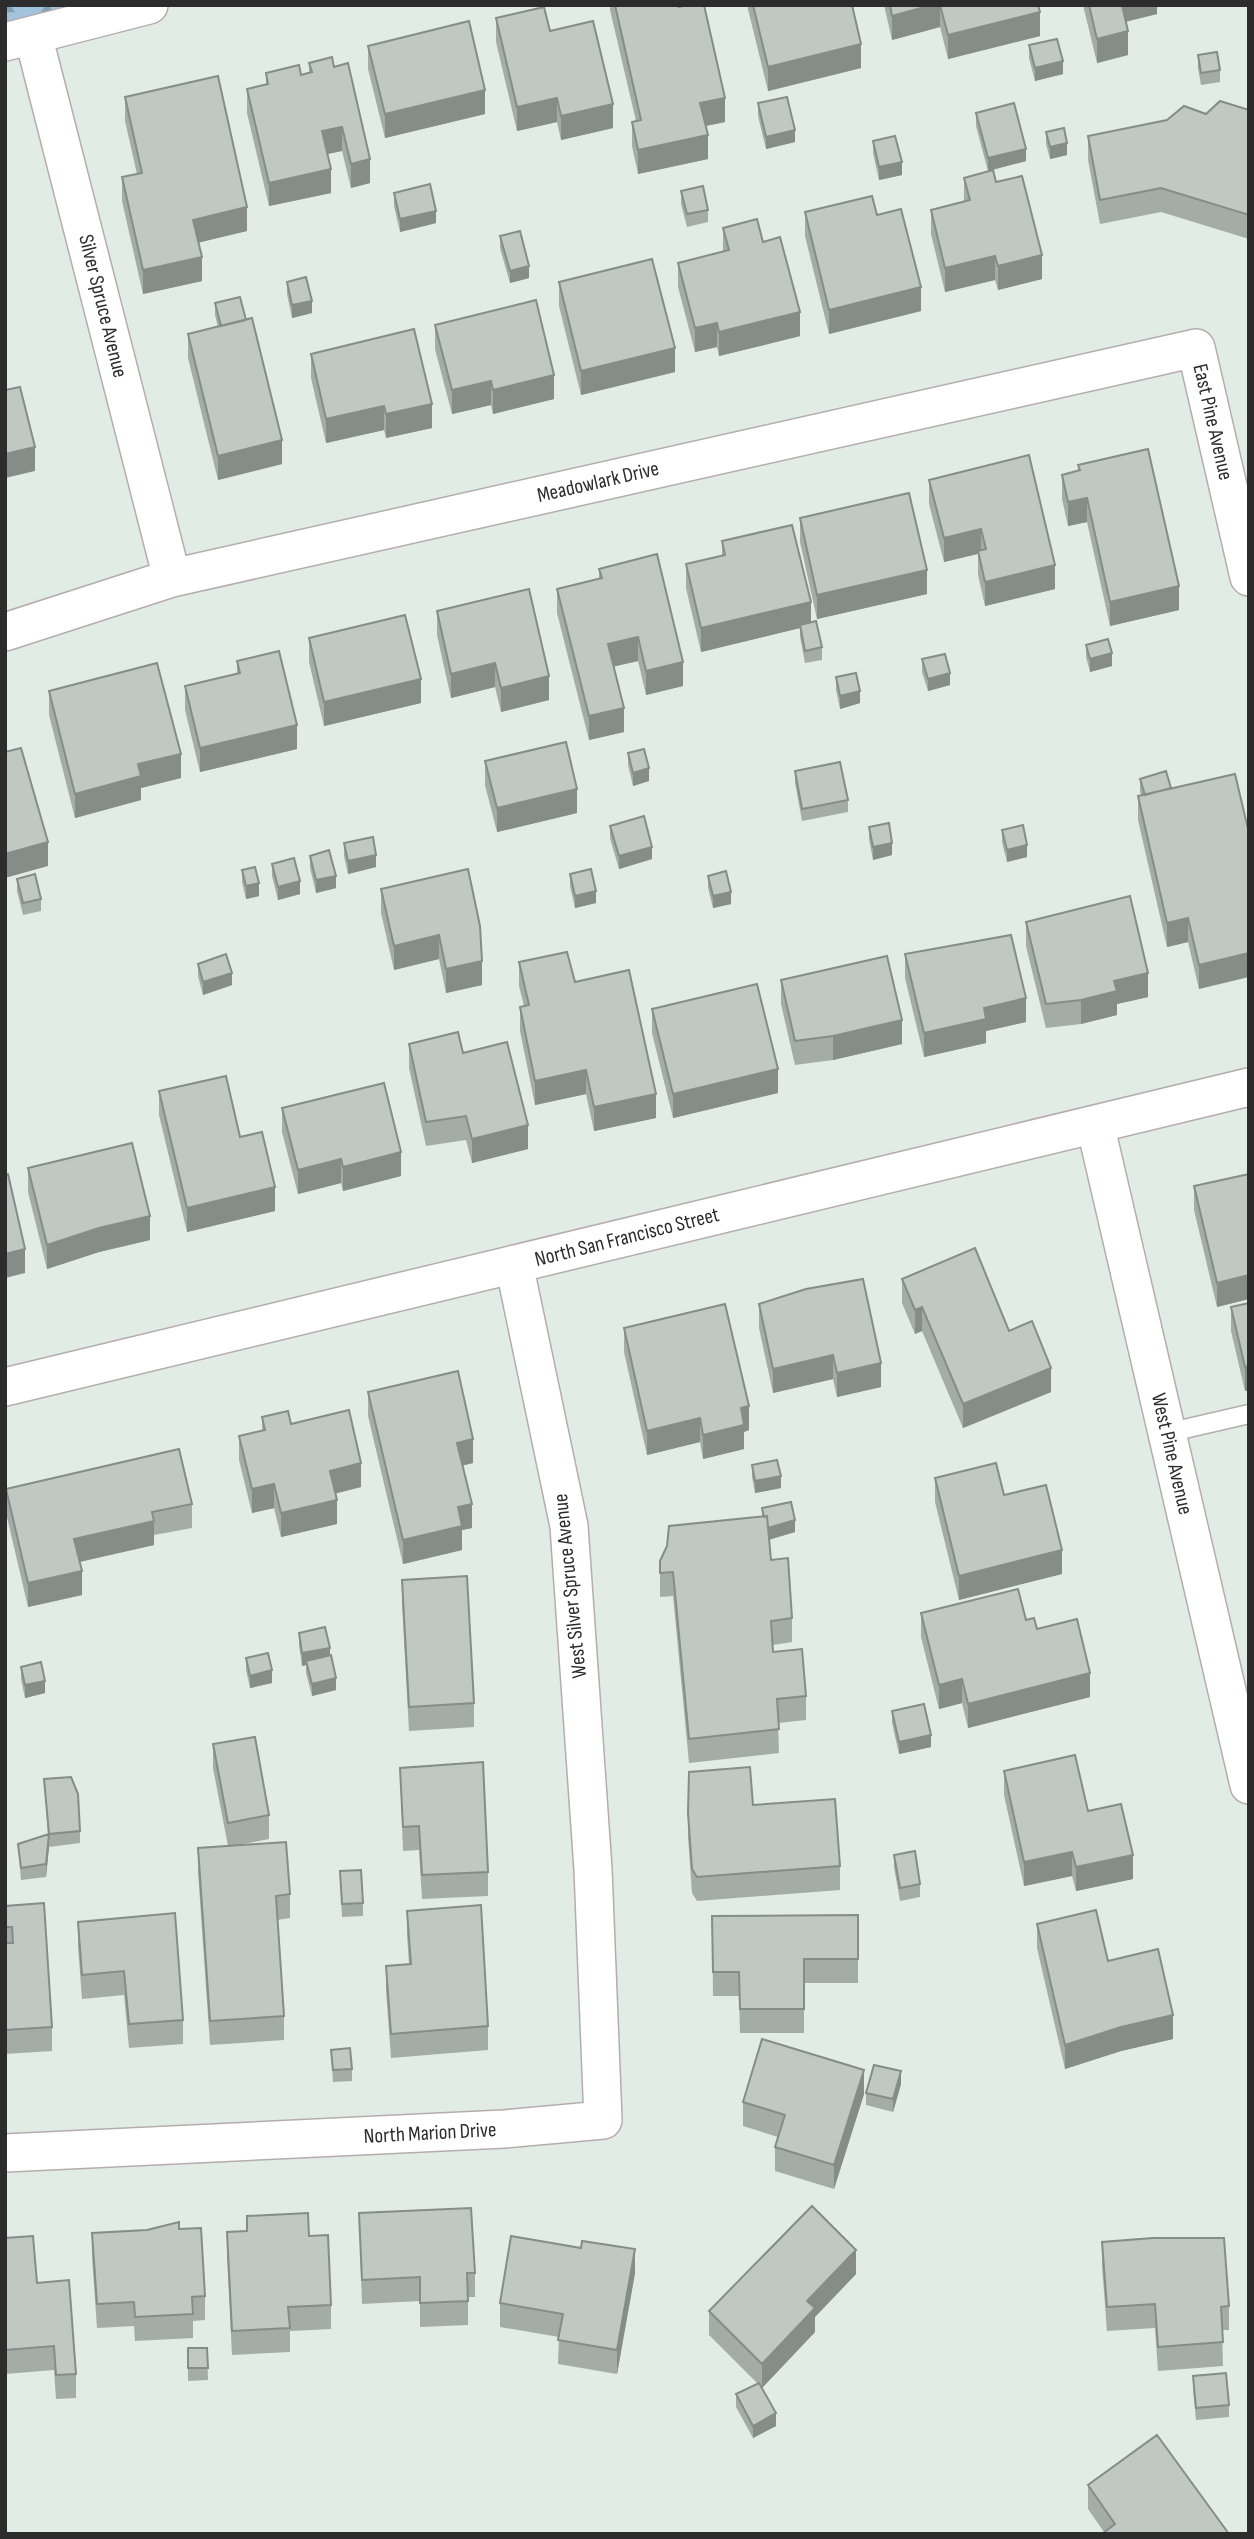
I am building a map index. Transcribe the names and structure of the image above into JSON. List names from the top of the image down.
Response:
{
  "streets": {
    "street": [
      "Silver Spruce Avenue",
      "East Pine Avenue",
      "Meadowlark Drive",
      "North San Francisco Street",
      "West Pine Avenue",
      "West Silver Spruce Avenue",
      "North Marion Drive"
    ]
  },
  "crossings": [
    ["Silver Spruce Avenue", "Meadowlark Drive"],
    ["East Pine Avenue", "Meadowlark Drive"],
    ["North San Francisco Street", "West Pine Avenue"],
    ["North San Francisco Street", "West Silver Spruce Avenue"],
    ["West Silver Spruce Avenue", "North Marion Drive"]
  ]
}
